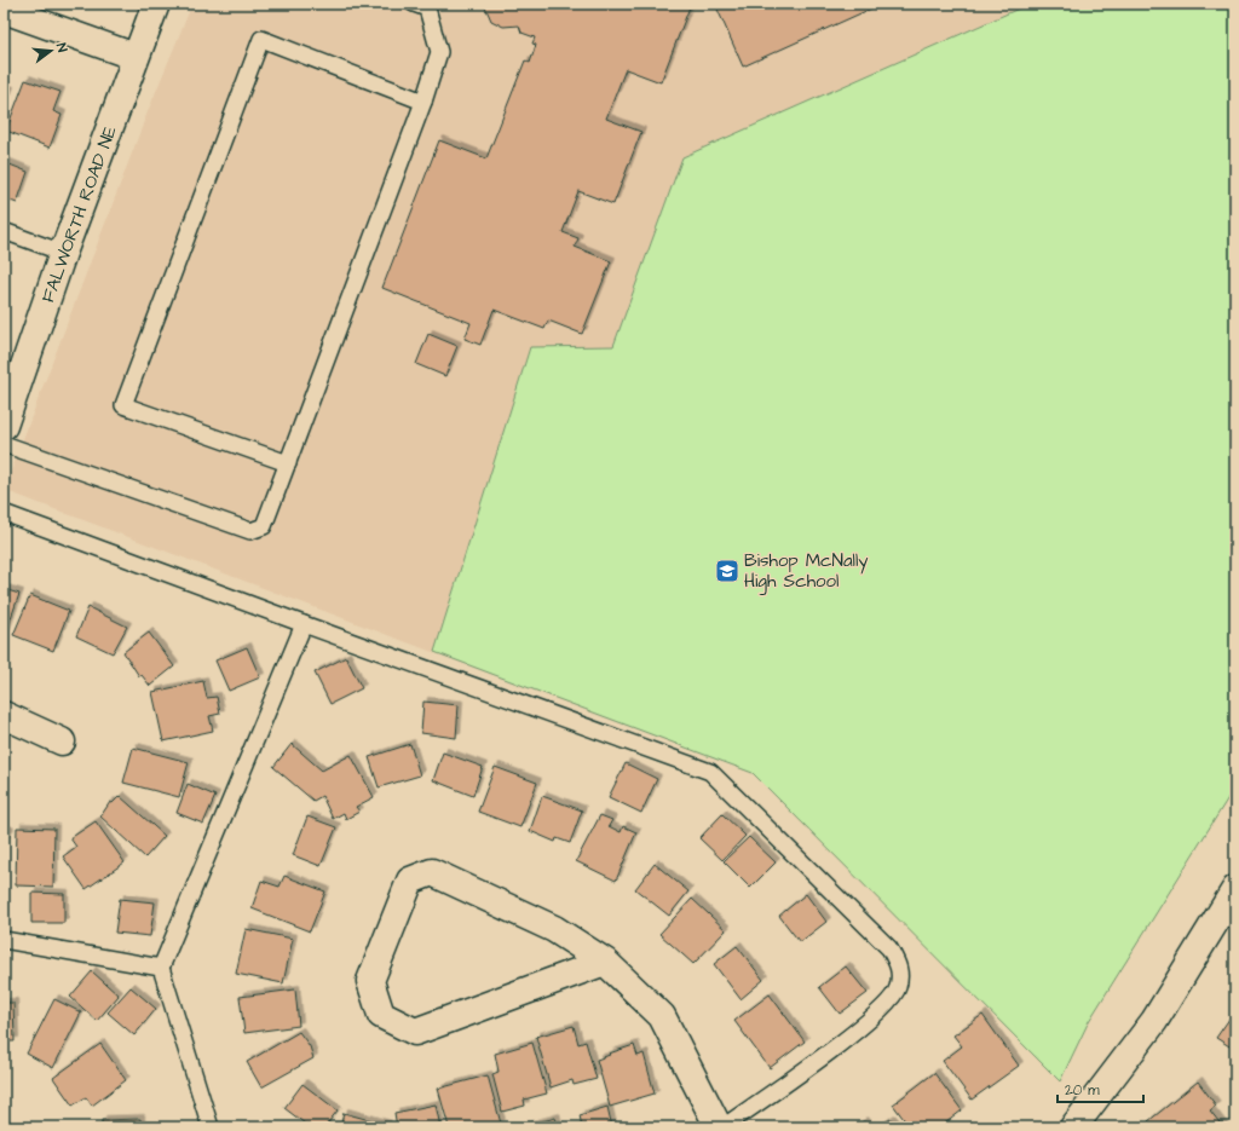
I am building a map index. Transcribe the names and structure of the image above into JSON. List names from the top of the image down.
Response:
{
  "streets": {
    "street": ["FALWORTH ROAD NE"]
  },
  "places": {
    "school or university": ["Bishop McNally High School"]
  },
  "scale_bar": "20 m",
  "north": "right"
}
